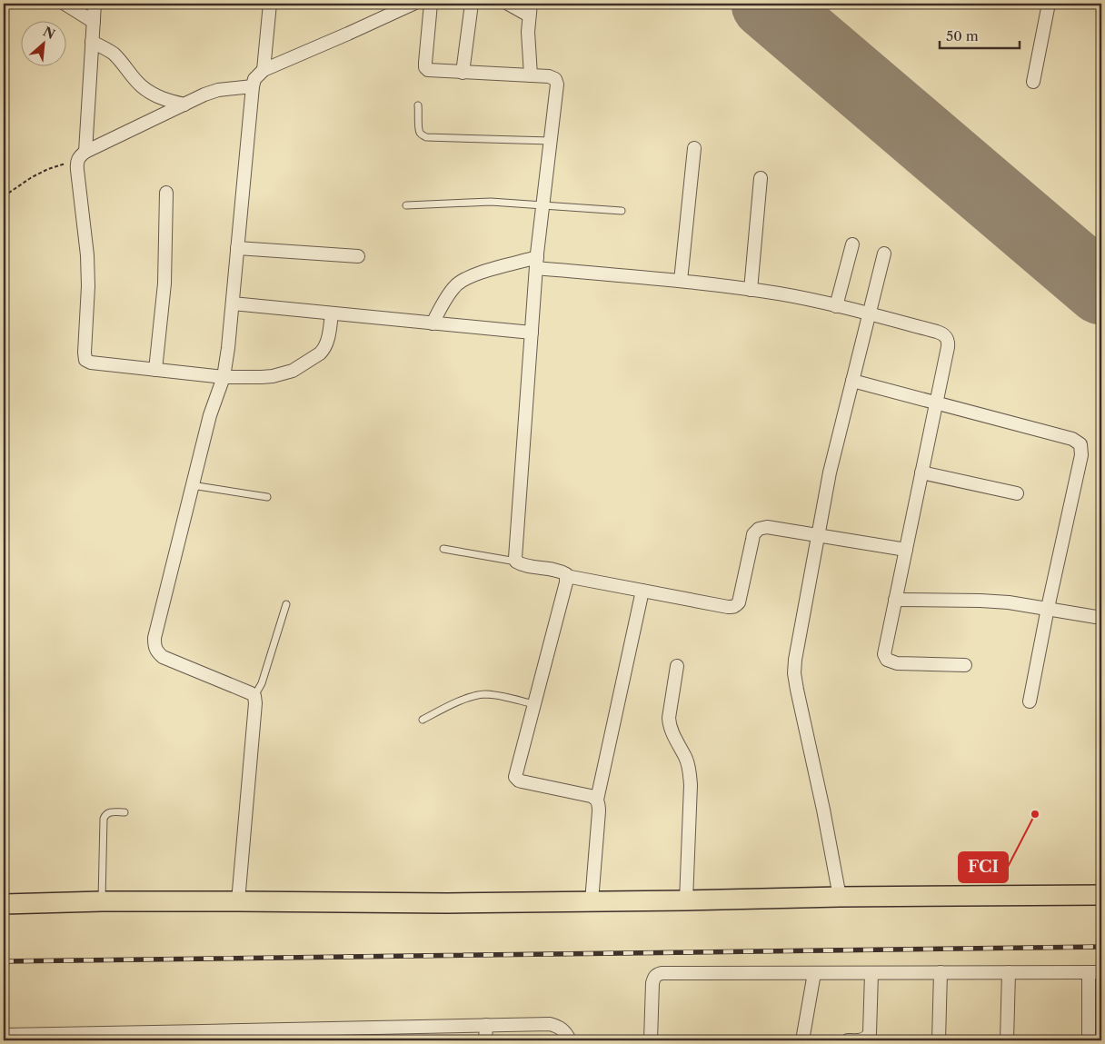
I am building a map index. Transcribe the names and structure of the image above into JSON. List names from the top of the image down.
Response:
{
  "places": ["FCI"],
  "scale_bar": "50 m",
  "north": "top right"
}
